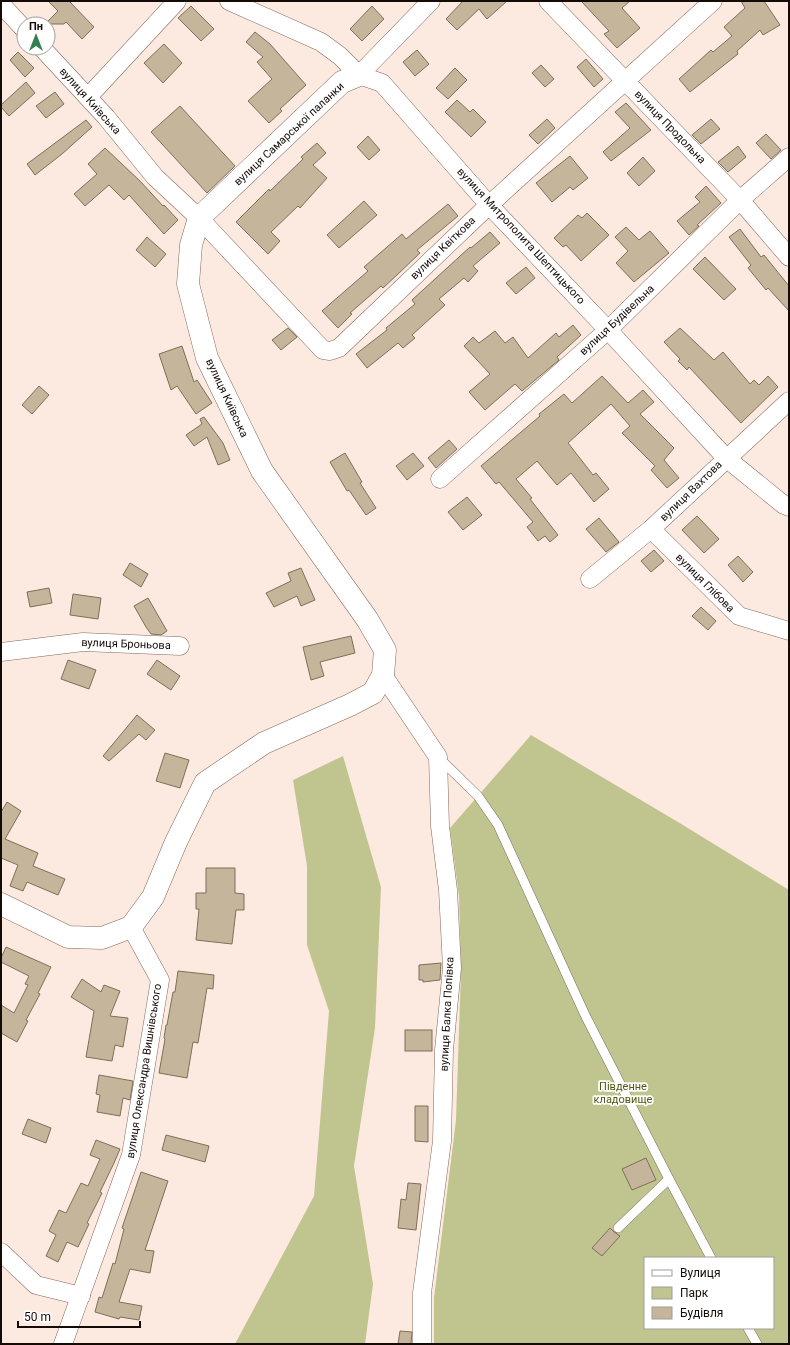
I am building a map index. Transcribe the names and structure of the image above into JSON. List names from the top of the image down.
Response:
{
  "streets": {
    "street": [
      "вулиця Київська",
      "вулиця Продольна",
      "вулиця Самарської паланки",
      "вулиця Митрополита Шептицького",
      "вулиця Квіткова",
      "вулиця Будівельна",
      "вулиця Вахтова",
      "вулиця Глібова",
      "вулиця Броньова",
      "вулиця Балка Попівка",
      "вулиця Олександра Вишнівського"
    ]
  },
  "crossings": [
    ["вулиця Київська", "вулиця Самарської паланки"],
    ["вулиця Київська", "вулиця Квіткова"],
    ["вулиця Продольна", "вулиця Квіткова"],
    ["вулиця Продольна", "вулиця Будівельна"],
    ["вулиця Самарської паланки", "вулиця Митрополита Шептицького"],
    ["вулиця Самарської паланки", "вулиця Квіткова"],
    ["вулиця Митрополита Шептицького", "вулиця Квіткова"],
    ["вулиця Митрополита Шептицького", "вулиця Будівельна"],
    ["вулиця Митрополита Шептицького", "вулиця Вахтова"],
    ["вулиця Вахтова", "вулиця Глібова"]
  ],
  "parks": ["Південне кладовище"],
  "legend": ["Вулиця", "Парк", "Будівля"],
  "scale_bar": "50 m",
  "north": "top"
}
